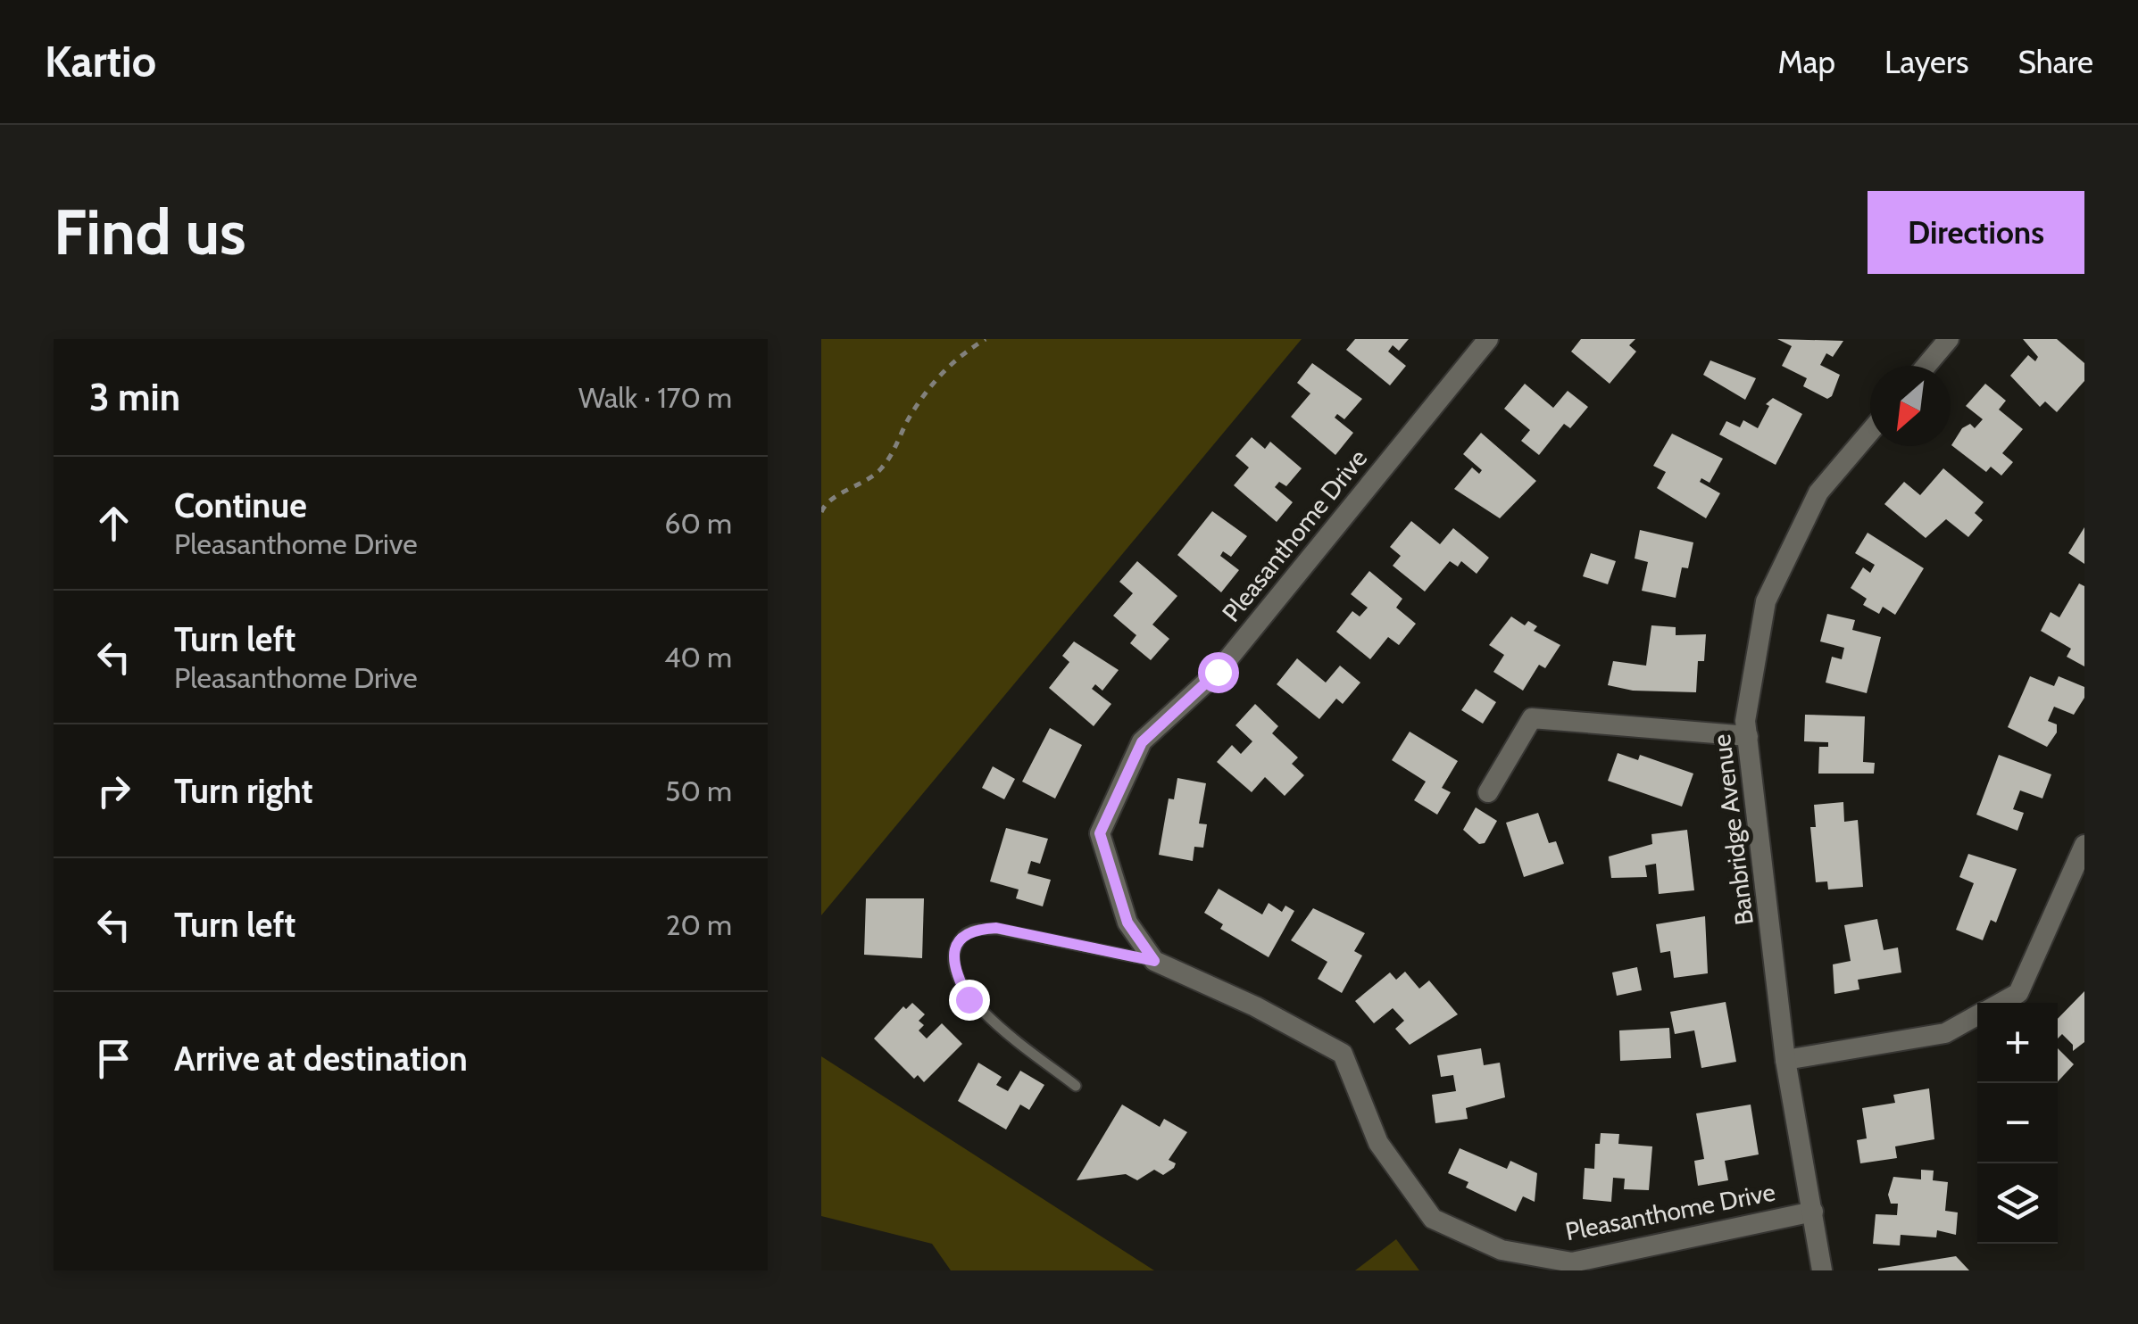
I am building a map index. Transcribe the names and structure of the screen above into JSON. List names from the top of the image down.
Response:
{
  "streets": {
    "street": ["Pleasanthome Drive", "Banbridge Avenue"]
  },
  "crossings": [
    ["Pleasanthome Drive", "Banbridge Avenue"]
  ],
  "north": "bottom left",
  "page": {
    "header": "Kartio",
    "nav": ["Map", "Layers", "Share"],
    "buttons": "Directions",
    "title": "Find us",
    "heading": ["3 min", "Walk · 170 m"],
    "list": [
      ["Continue", "Pleasanthome Drive", "60 m"],
      ["Turn left", "Pleasanthome Drive", "40 m"],
      ["Turn right", "50 m"],
      ["Turn left", "20 m"],
      "Arrive at destination"
    ],
    "map_buttons": ["+", "−"]
  }
}
